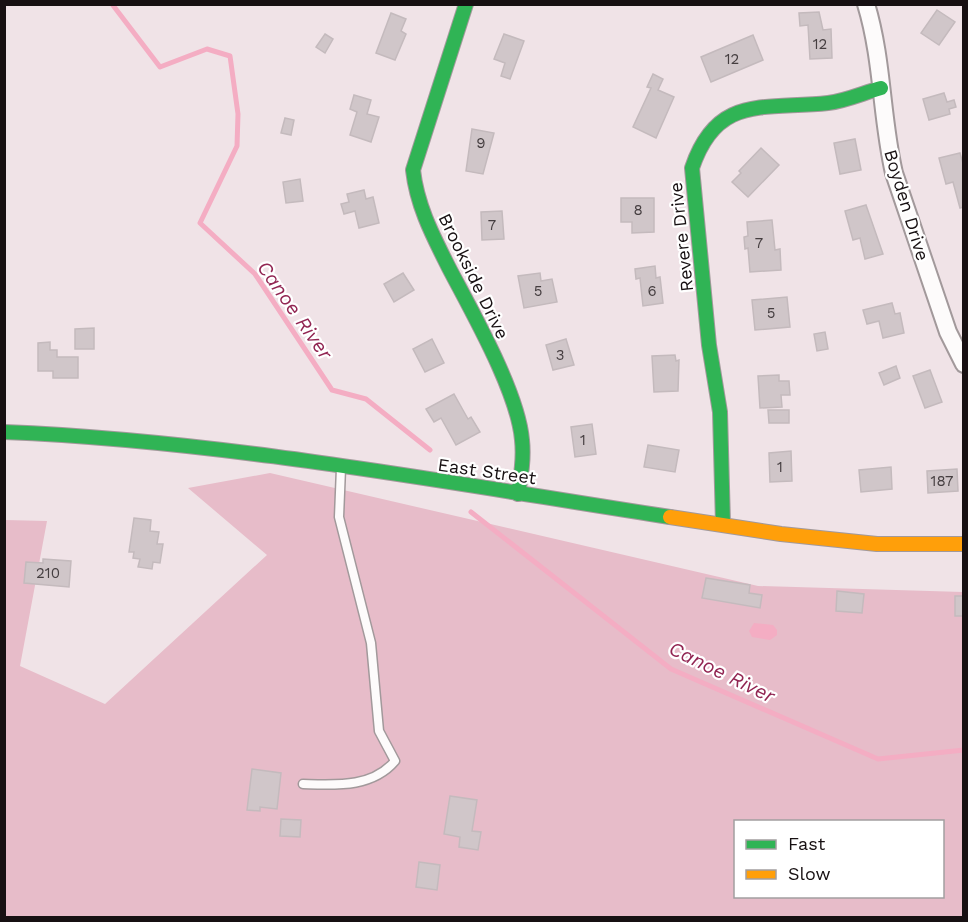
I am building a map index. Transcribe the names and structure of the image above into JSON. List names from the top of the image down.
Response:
{
  "streets": {
    "street": [
      "Boyden Drive",
      "Revere Drive",
      "Brookside Drive",
      "East Street"
    ]
  },
  "crossings": [
    ["Boyden Drive", "Revere Drive"],
    ["Revere Drive", "East Street"],
    ["Brookside Drive", "East Street"]
  ],
  "water": ["Canoe River"],
  "house_numbers": [
    "12",
    "12",
    "9",
    "8",
    "7",
    "7",
    "5",
    "6",
    "5",
    "3",
    "1",
    "1",
    "187",
    "210"
  ],
  "legend": ["Fast", "Slow"]
}
